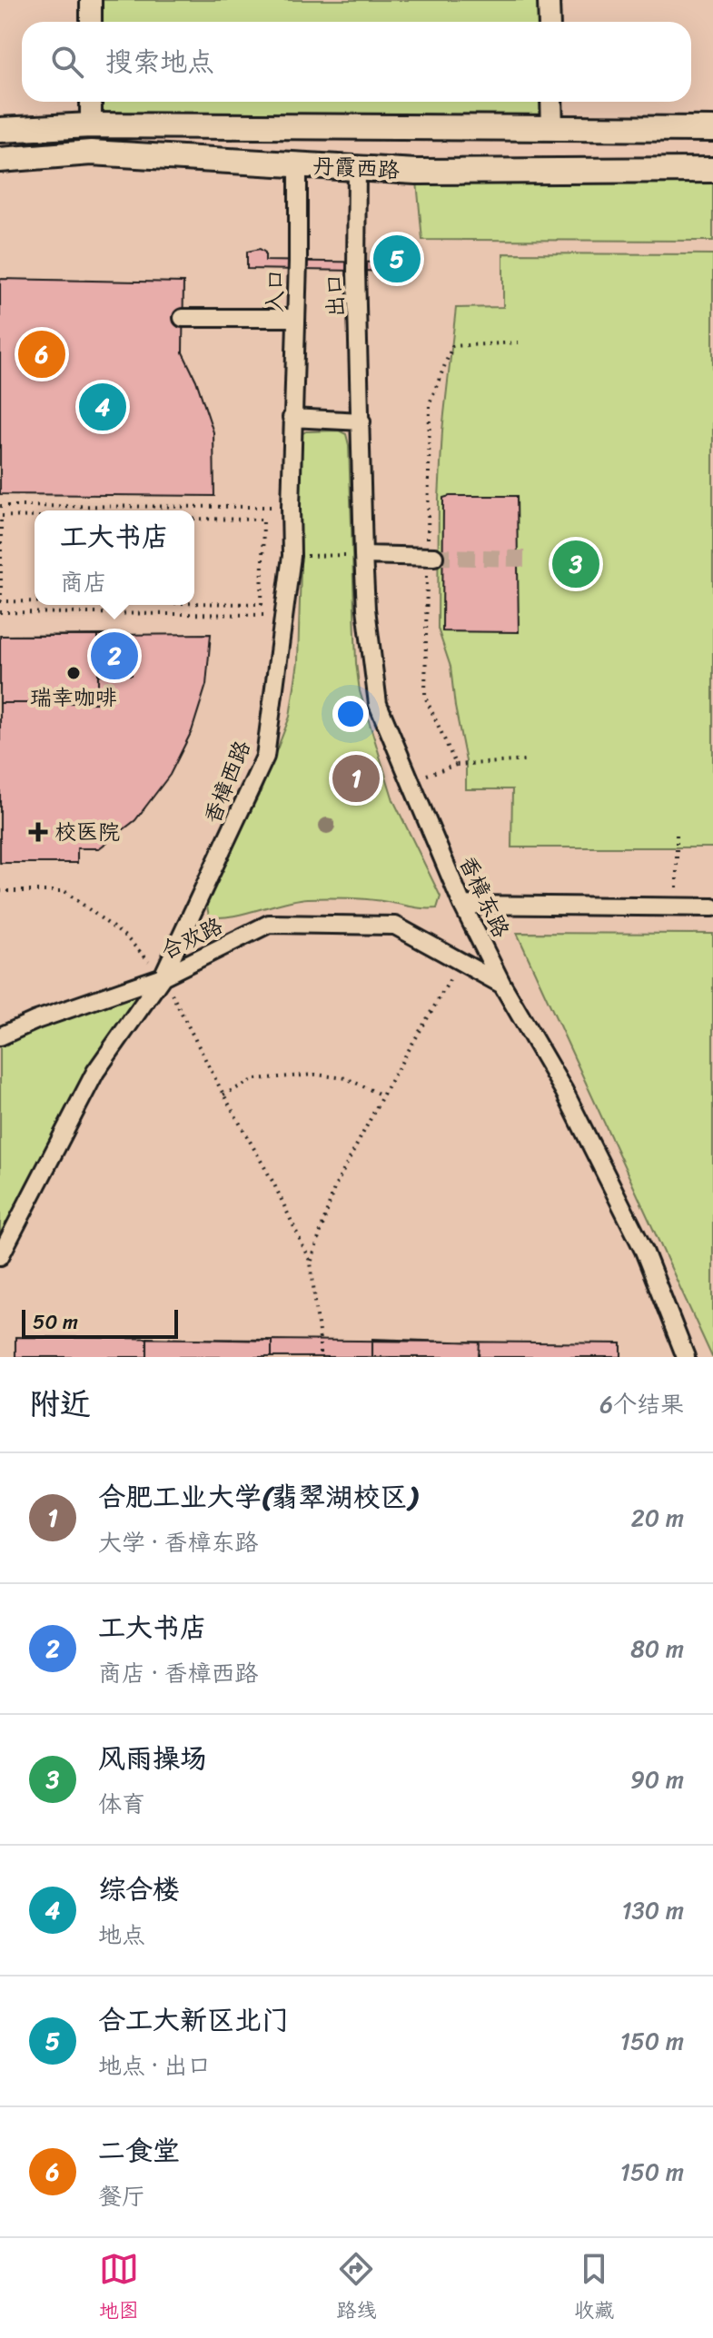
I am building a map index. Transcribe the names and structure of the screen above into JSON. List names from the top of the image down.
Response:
{
  "streets": {
    "main road": ["丹霞西路"],
    "street": [
      "入口",
      "出口",
      "香樟西路",
      "香樟东路",
      "合欢路"
    ]
  },
  "crossings": [
    ["丹霞西路", "入口"],
    ["丹霞西路", "出口"],
    ["入口", "香樟西路"],
    ["出口", "香樟东路"],
    ["香樟西路", "合欢路"],
    ["香樟东路", "合欢路"]
  ],
  "places": {
    "other": ["瑞幸咖啡"],
    "health": ["校医院"]
  },
  "scale_bar": "50 m",
  "page": {
    "search": "搜索地点",
    "pins": [
      "5",
      "6",
      "4",
      "3",
      "2",
      "1"
    ],
    "popup": ["工大书店", "商店"],
    "scale": "50 m",
    "heading": ["附近", "6个结果"],
    "list": [
      {
        "mark": "1",
        "name": "合肥工业大学(翡翠湖校区)",
        "note": "大学 · 香樟东路",
        "value": "20 m"
      },
      {
        "mark": "2",
        "name": "工大书店",
        "note": "商店 · 香樟西路",
        "value": "80 m"
      },
      {
        "mark": "3",
        "name": "风雨操场",
        "note": "体育",
        "value": "90 m"
      },
      {
        "mark": "4",
        "name": "综合楼",
        "note": "地点",
        "value": "130 m"
      },
      {
        "mark": "5",
        "name": "合工大新区北门",
        "note": "地点 · 出口",
        "value": "150 m"
      },
      {
        "mark": "6",
        "name": "二食堂",
        "note": "餐厅",
        "value": "150 m"
      }
    ],
    "nav": ["地图", "路线", "收藏"]
  }
}
